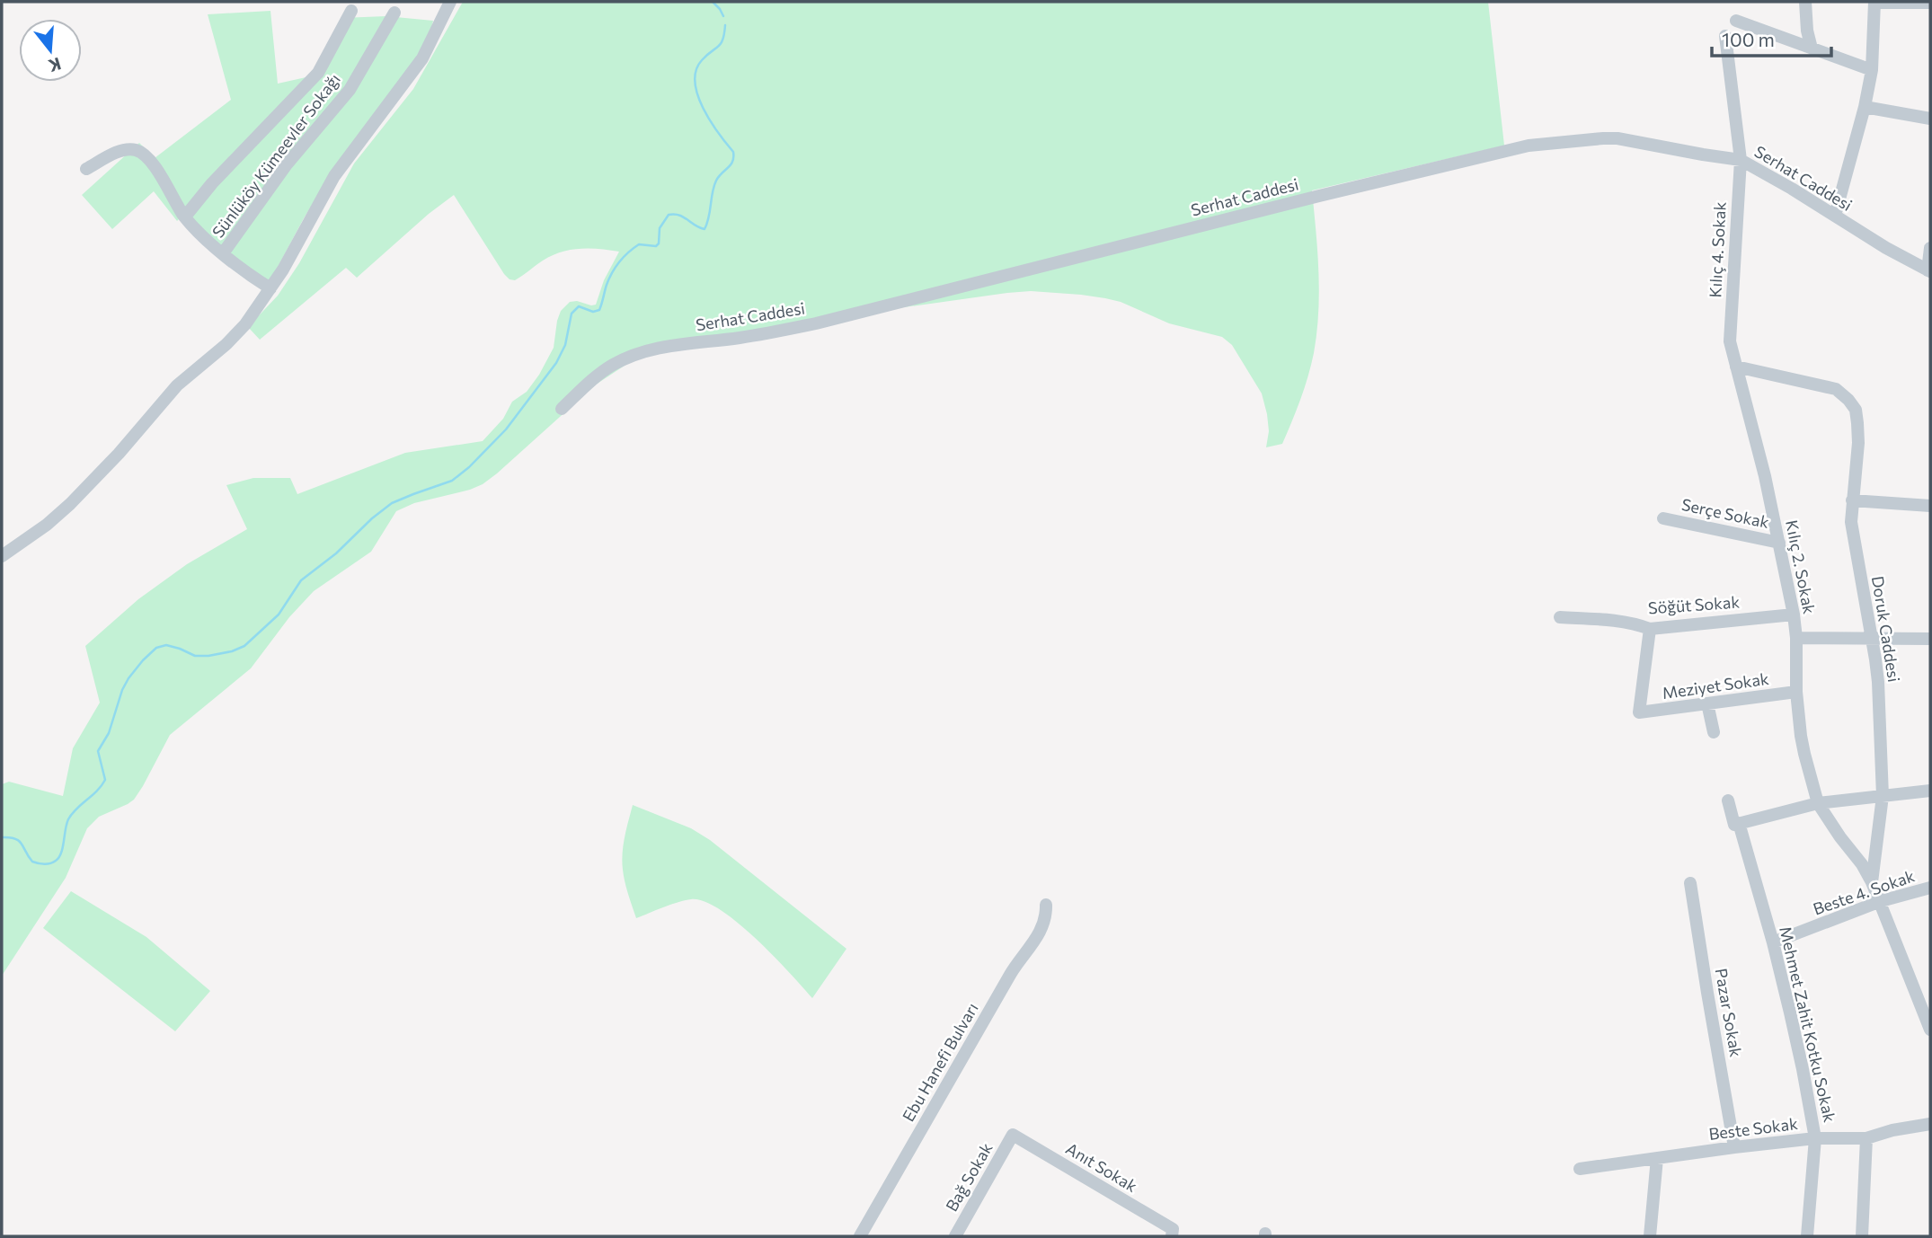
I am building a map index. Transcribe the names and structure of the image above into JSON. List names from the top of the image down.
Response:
{
  "streets": {
    "street": [
      "Sünlüköy Kümeevler Sokağı",
      "Serhat Caddesi",
      "Kılıç 4. Sokak",
      "Serçe Sokak",
      "Kılıç 2. Sokak",
      "Söğüt Sokak",
      "Doruk Caddesi",
      "Meziyet Sokak",
      "Beste 4. Sokak",
      "Pazar Sokak",
      "Mehmet Zahit Kotku Sokak",
      "Ebu Hanefi Bulvarı",
      "Beste Sokak",
      "Anıt Sokak",
      "Bağ Sokak"
    ]
  },
  "crossings": [
    ["Serhat Caddesi", "Kılıç 4. Sokak"],
    ["Kılıç 4. Sokak", "Kılıç 2. Sokak"],
    ["Serçe Sokak", "Kılıç 2. Sokak"],
    ["Kılıç 2. Sokak", "Söğüt Sokak"],
    ["Kılıç 2. Sokak", "Doruk Caddesi"],
    ["Kılıç 2. Sokak", "Meziyet Sokak"],
    ["Kılıç 2. Sokak", "Beste 4. Sokak"],
    ["Söğüt Sokak", "Meziyet Sokak"],
    ["Beste 4. Sokak", "Mehmet Zahit Kotku Sokak"],
    ["Pazar Sokak", "Beste Sokak"],
    ["Mehmet Zahit Kotku Sokak", "Beste Sokak"],
    ["Anıt Sokak", "Bağ Sokak"]
  ],
  "scale_bar": "100 m",
  "north": "bottom"
}
